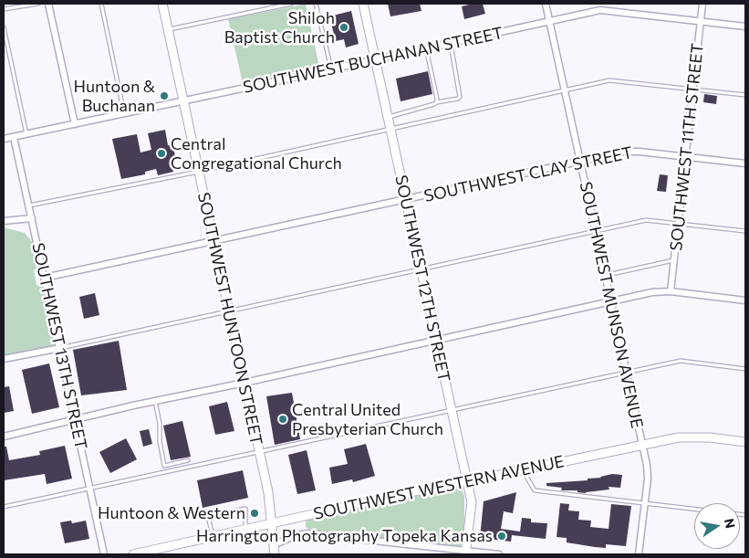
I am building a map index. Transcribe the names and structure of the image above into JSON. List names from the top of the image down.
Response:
{
  "streets": {
    "main road": ["SOUTHWEST 12TH STREET", "SOUTHWEST HUNTOON STREET", "SOUTHWEST WESTERN AVENUE"],
    "street": [
      "SOUTHWEST BUCHANAN STREET",
      "SOUTHWEST 11TH STREET",
      "SOUTHWEST CLAY STREET",
      "SOUTHWEST MUNSON AVENUE",
      "SOUTHWEST 13TH STREET"
    ]
  },
  "crossings": [
    ["SOUTHWEST BUCHANAN STREET", "SOUTHWEST 11TH STREET"],
    ["SOUTHWEST BUCHANAN STREET", "SOUTHWEST 12TH STREET"],
    ["SOUTHWEST BUCHANAN STREET", "SOUTHWEST MUNSON AVENUE"],
    ["SOUTHWEST BUCHANAN STREET", "SOUTHWEST HUNTOON STREET"],
    ["SOUTHWEST BUCHANAN STREET", "SOUTHWEST 13TH STREET"],
    ["SOUTHWEST 11TH STREET", "SOUTHWEST CLAY STREET"],
    ["SOUTHWEST CLAY STREET", "SOUTHWEST 12TH STREET"],
    ["SOUTHWEST CLAY STREET", "SOUTHWEST MUNSON AVENUE"],
    ["SOUTHWEST CLAY STREET", "SOUTHWEST HUNTOON STREET"],
    ["SOUTHWEST CLAY STREET", "SOUTHWEST 13TH STREET"],
    ["SOUTHWEST 12TH STREET", "SOUTHWEST WESTERN AVENUE"],
    ["SOUTHWEST MUNSON AVENUE", "SOUTHWEST WESTERN AVENUE"],
    ["SOUTHWEST HUNTOON STREET", "SOUTHWEST WESTERN AVENUE"]
  ],
  "places": [
    "Shiloh Baptist Church",
    "Huntoon & Buchanan",
    "Central Congregational Church",
    "Central United Presbyterian Church",
    "Huntoon & Western",
    "Harrington Photography Topeka Kansas"
  ],
  "north": "right"
}
